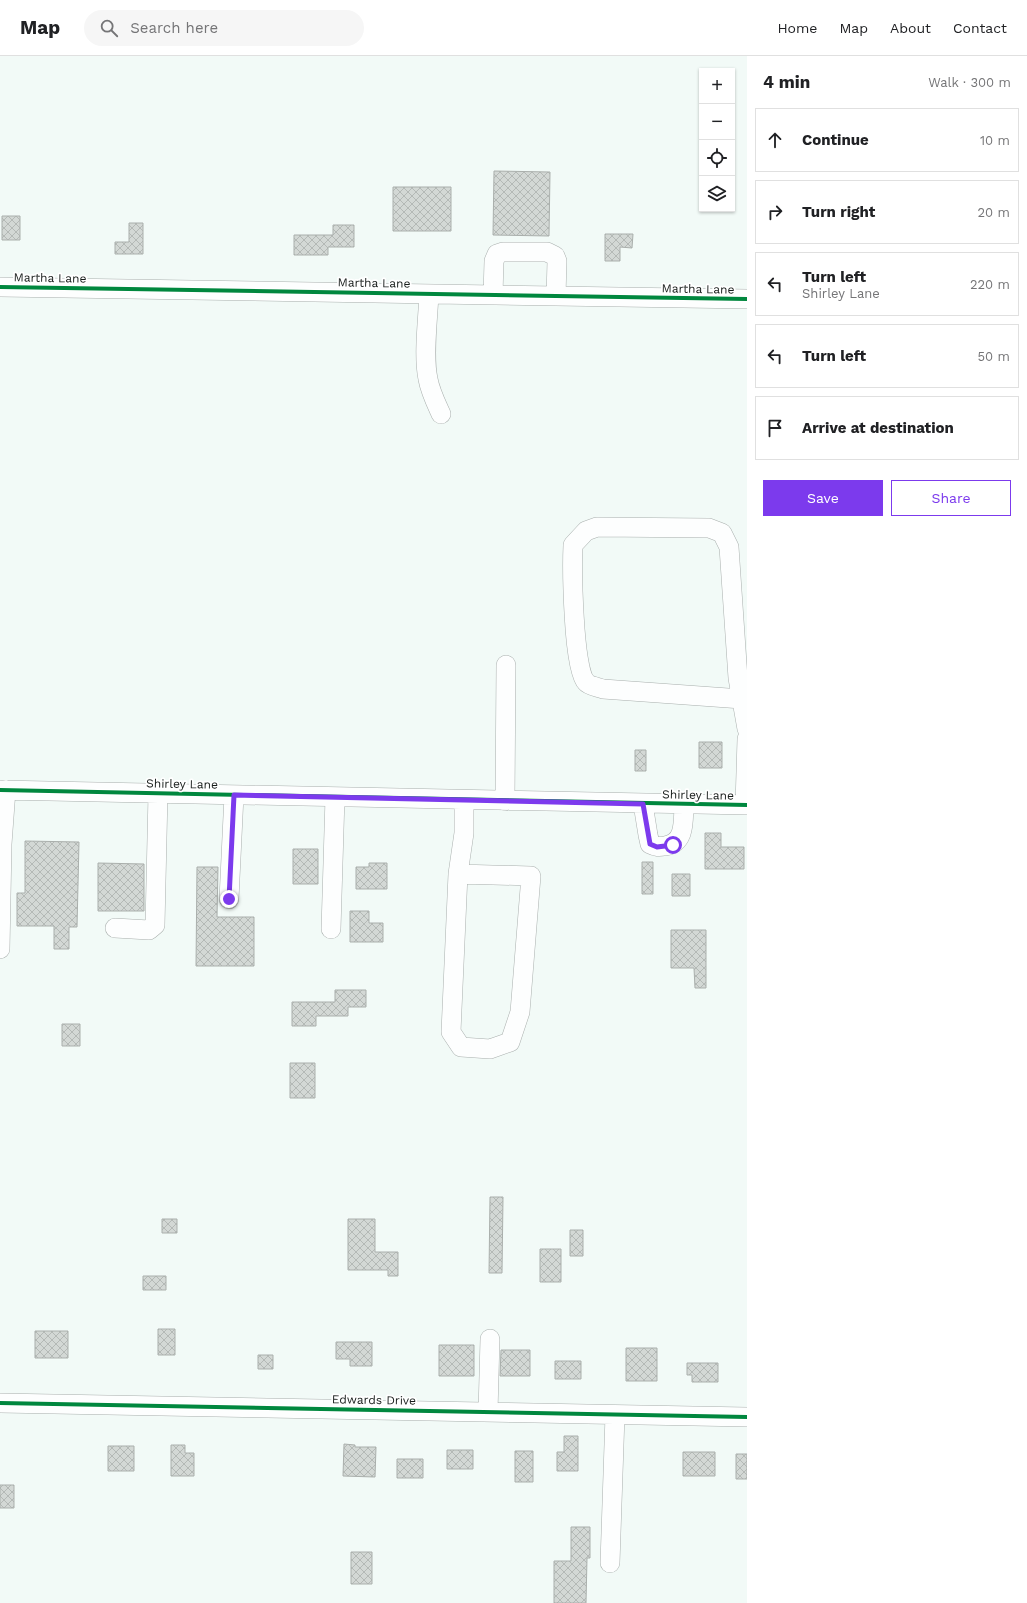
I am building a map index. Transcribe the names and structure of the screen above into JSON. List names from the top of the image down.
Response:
{
  "streets": {
    "street": ["Martha Lane", "Shirley Lane", "Edwards Drive"]
  },
  "page": {
    "header": "Map",
    "search": "Search here",
    "nav": [
      "Home",
      "Map",
      "About",
      "Contact"
    ],
    "heading": ["4 min", "Walk · 300 m"],
    "map_buttons": ["+", "−"],
    "list": [
      ["Continue", "10 m"],
      ["Turn right", "20 m"],
      ["Turn left", "Shirley Lane", "220 m"],
      ["Turn left", "50 m"],
      "Arrive at destination"
    ],
    "buttons": ["Save", "Share"]
  }
}
